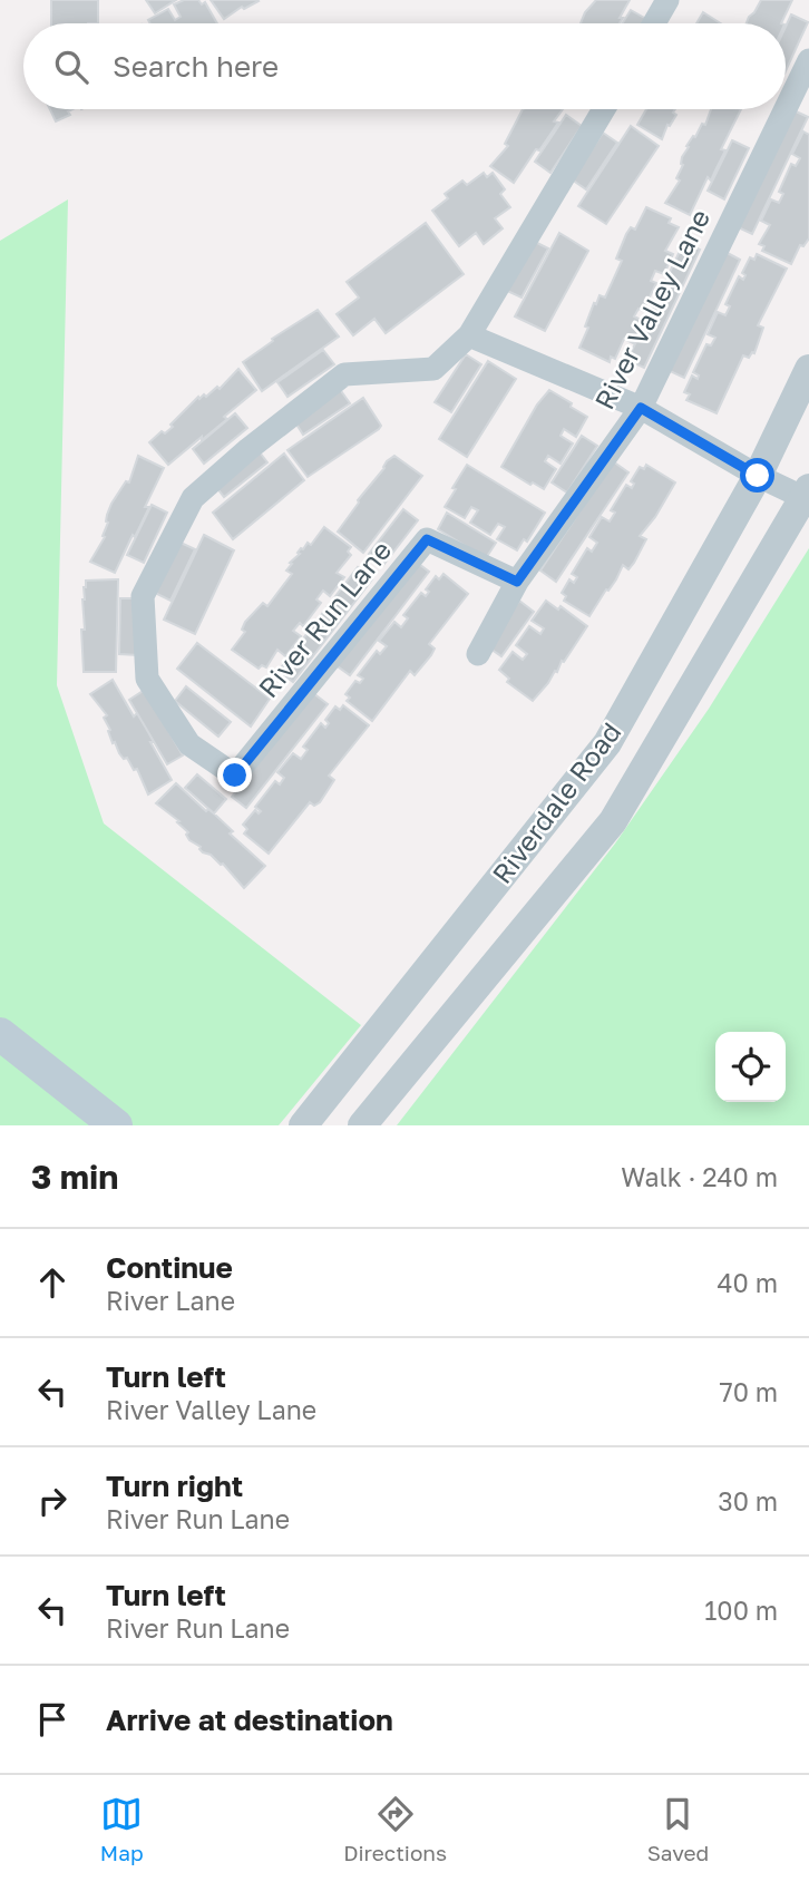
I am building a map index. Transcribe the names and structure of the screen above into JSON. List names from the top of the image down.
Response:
{
  "streets": {
    "street": ["River Valley Lane", "River Run Lane", "Riverdale Road"]
  },
  "crossings": [
    ["River Valley Lane", "River Run Lane"]
  ],
  "page": {
    "search": "Search here",
    "heading": ["3 min", "Walk · 240 m"],
    "list": [
      ["Continue", "River Lane", "40 m"],
      ["Turn left", "River Valley Lane", "70 m"],
      ["Turn right", "River Run Lane", "30 m"],
      ["Turn left", "River Run Lane", "100 m"],
      "Arrive at destination"
    ],
    "nav": ["Map", "Directions", "Saved"]
  }
}
